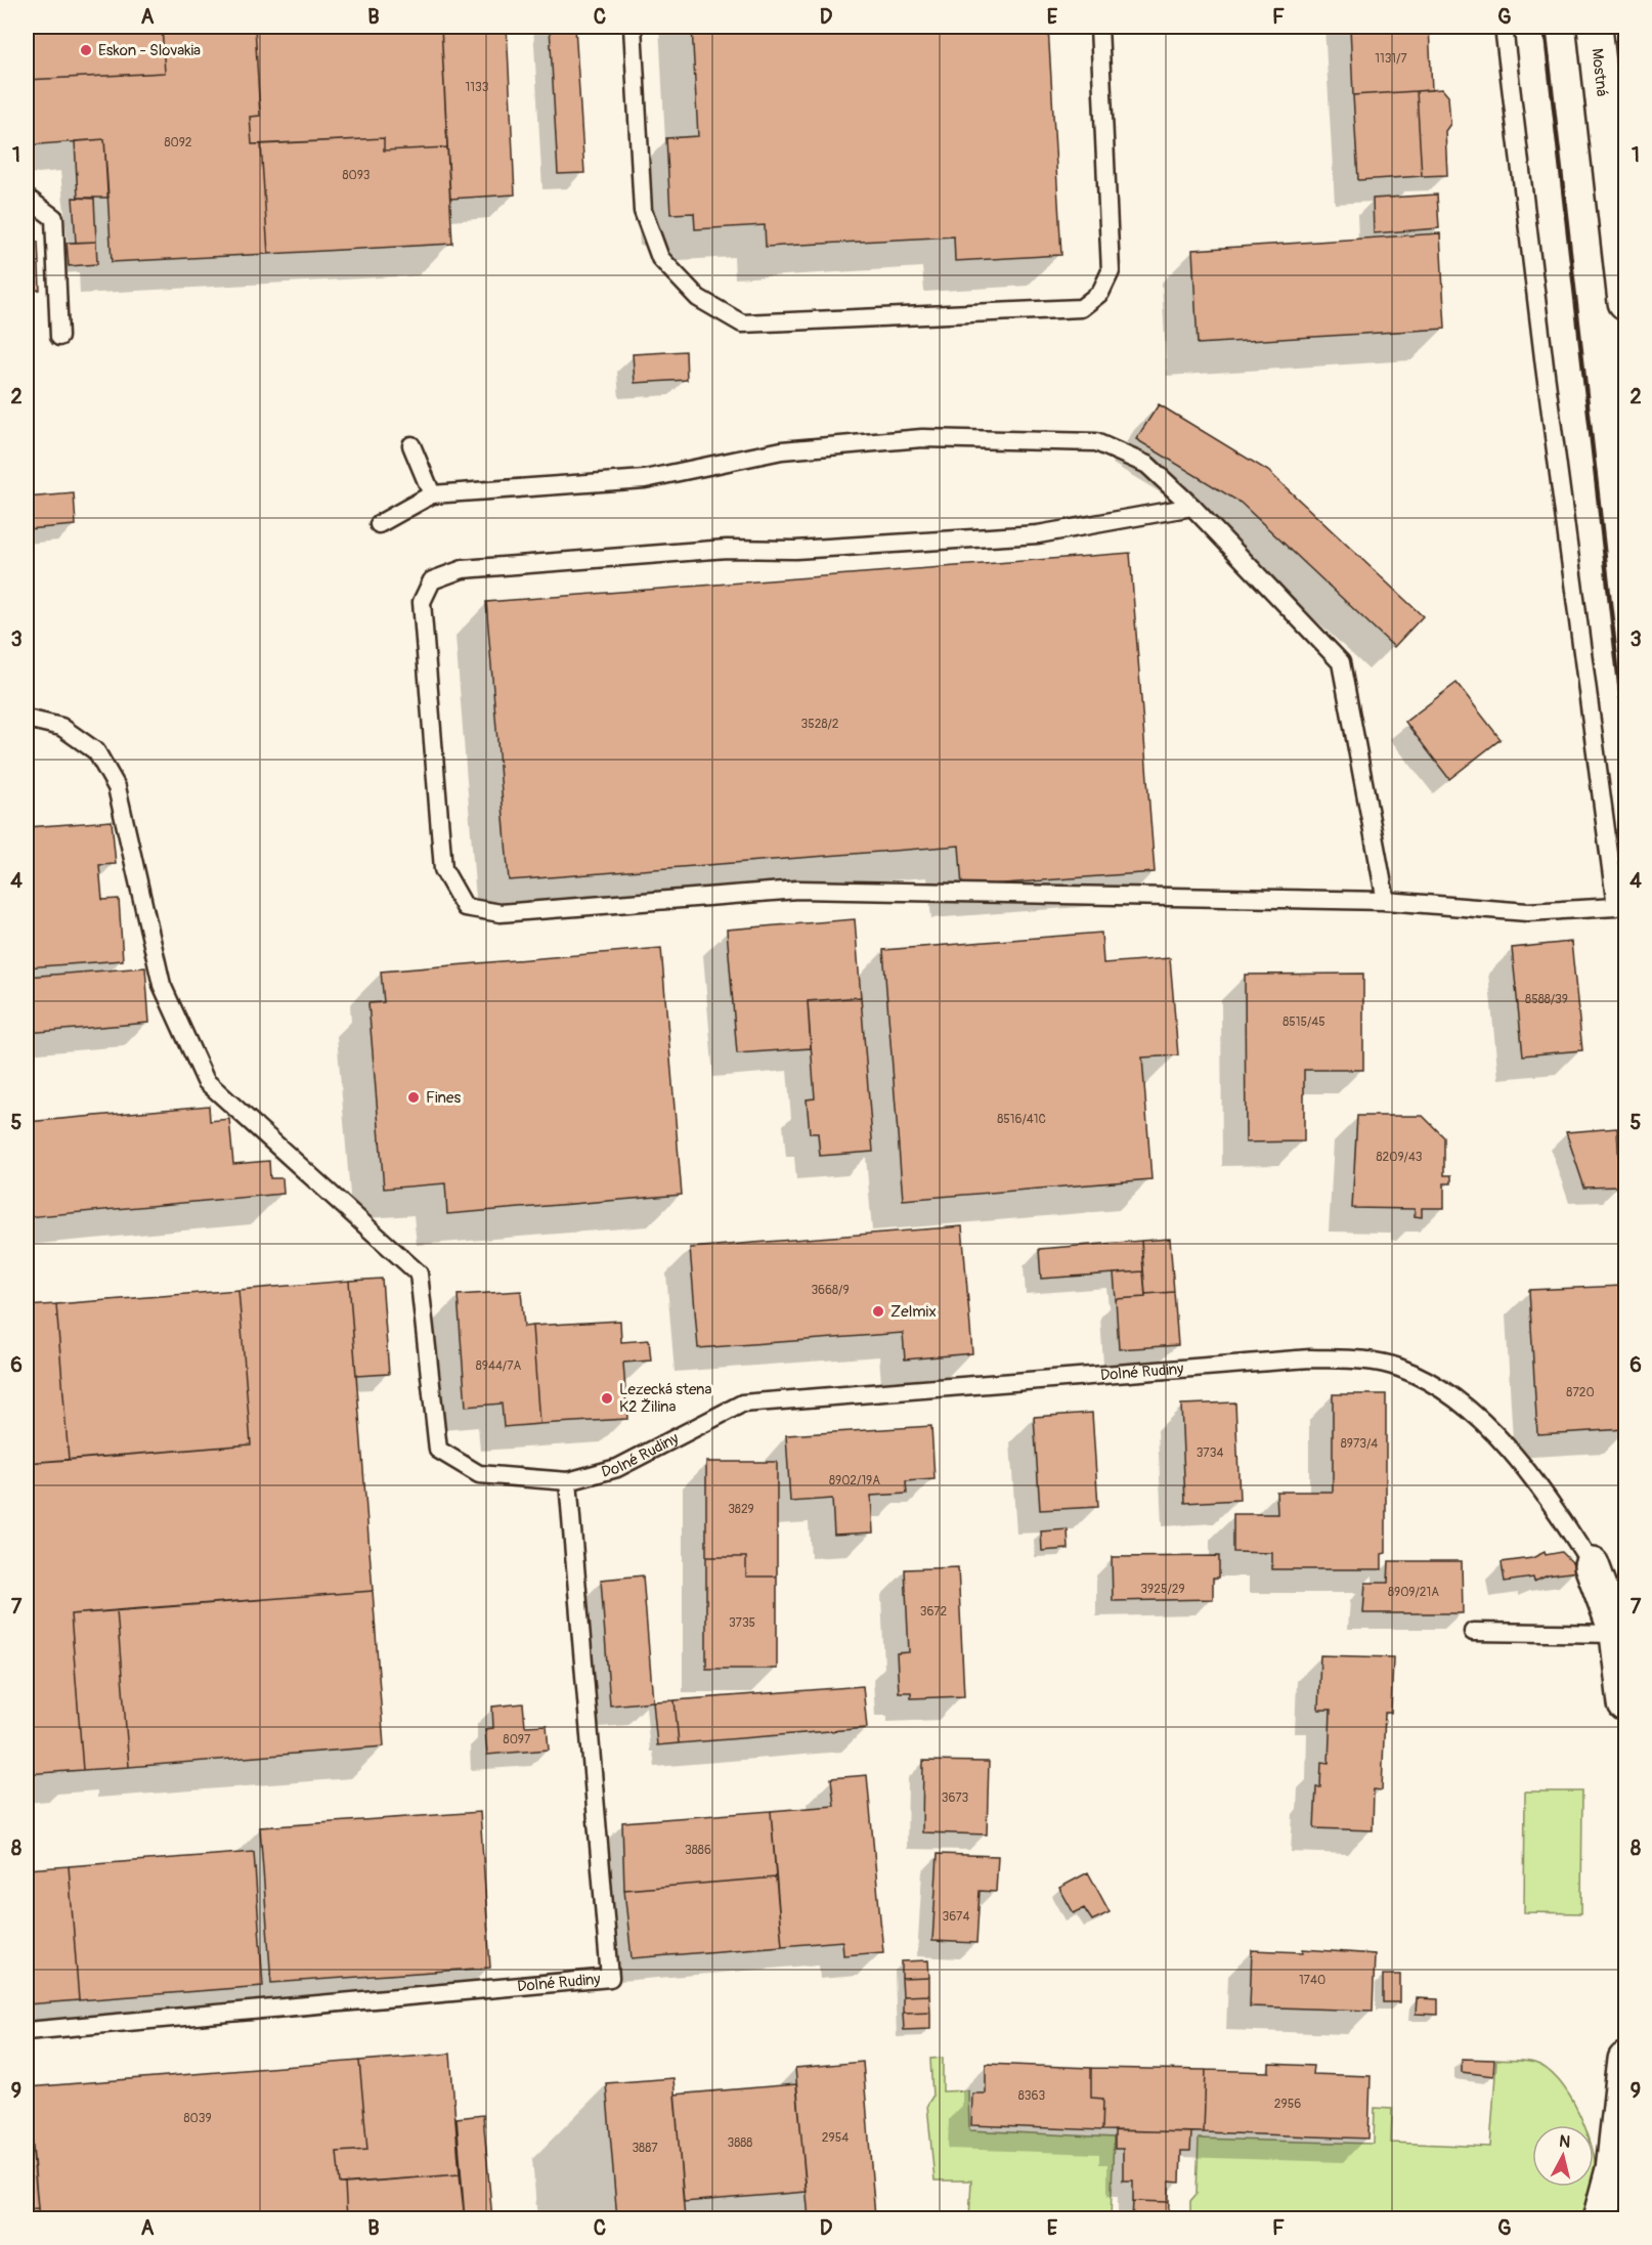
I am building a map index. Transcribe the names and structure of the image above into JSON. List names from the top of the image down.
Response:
{
  "streets": {
    "street": ["Mostná", "Dolné Rudiny"]
  },
  "places": [
    "Eskon - Slovakia",
    "Fines",
    "Zelmix",
    "Lezecká stena K2 Žilina"
  ],
  "house_numbers": [
    "1131/7",
    "1133",
    "8092",
    "8093",
    "3528/2",
    "8588/39",
    "8515/45",
    "8516/41C",
    "8209/43",
    "3668/9",
    "8944/7A",
    "8720",
    "8973/4",
    "3734",
    "8902/19A",
    "3829",
    "3925/29",
    "8909/21A",
    "3672",
    "3735",
    "8097",
    "3673",
    "3886",
    "3674",
    "1740",
    "8363",
    "2956",
    "8039",
    "2954",
    "3888",
    "3887"
  ],
  "north": "top",
  "grid": {
    "columns": [
      "A",
      "B",
      "C",
      "D",
      "E",
      "F",
      "G"
    ],
    "rows": [
      "1",
      "2",
      "3",
      "4",
      "5",
      "6",
      "7",
      "8",
      "9"
    ]
  }
}
